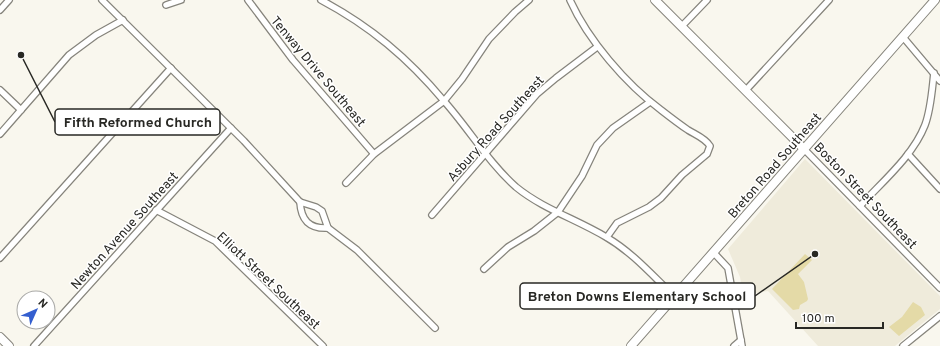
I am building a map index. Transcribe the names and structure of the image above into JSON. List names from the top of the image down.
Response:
{
  "streets": {
    "main road": ["Breton Road Southeast", "Boston Street Southeast"],
    "street": [
      "Tenway Drive Southeast",
      "Asbury Road Southeast",
      "Newton Avenue Southeast",
      "Elliott Street Southeast"
    ]
  },
  "crossings": [
    ["Breton Road Southeast", "Boston Street Southeast"],
    ["Newton Avenue Southeast", "Elliott Street Southeast"]
  ],
  "places": ["Fifth Reformed Church", "Breton Downs Elementary School"],
  "scale_bar": "100 m",
  "north": "top right"
}
